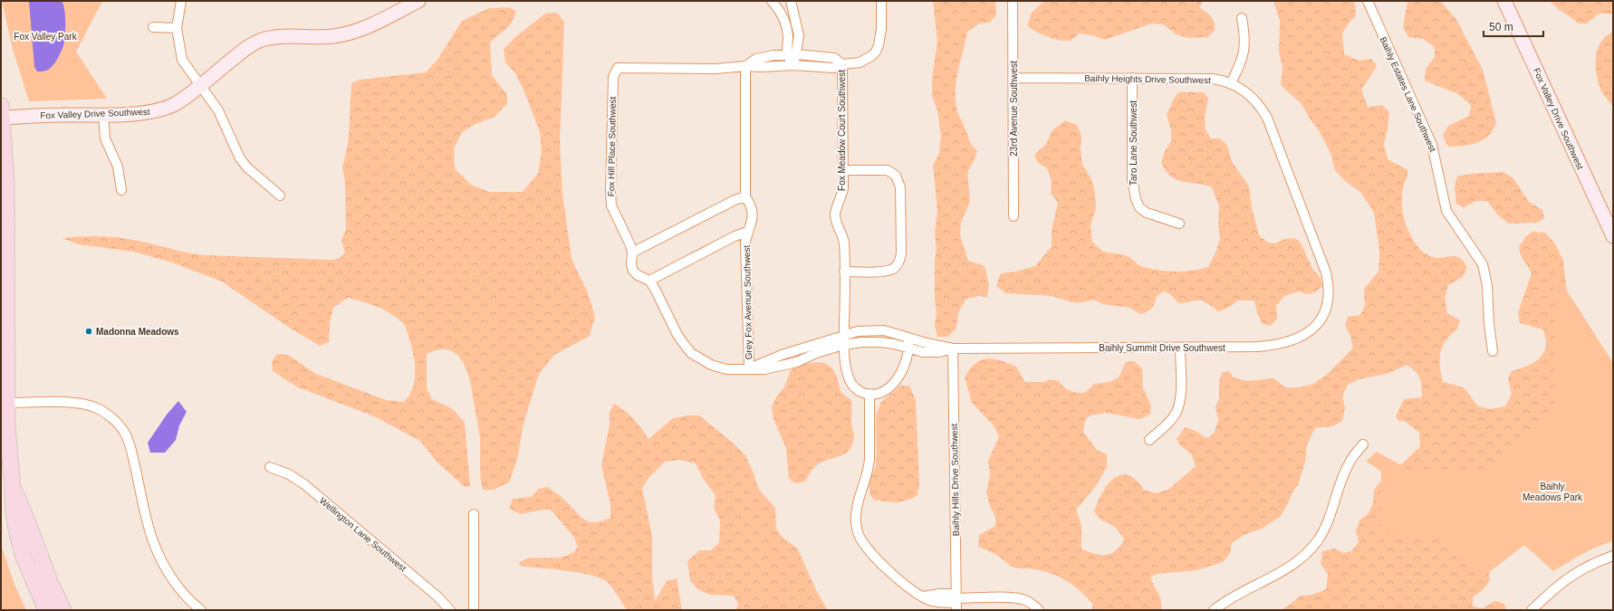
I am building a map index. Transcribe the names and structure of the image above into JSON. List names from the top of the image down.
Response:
{
  "streets": {
    "street": [
      "Baihly Heights Drive Southwest",
      "Baihly Estates Lane Southwest",
      "23rd Avenue Southwest",
      "Fox Valley Drive Southwest",
      "Fox Meadow Court Southwest",
      "Taro Lane Southwest",
      "Fox Hill Place Southwest",
      "Grey Fox Avenue Southwest",
      "Baihly Summit Drive Southwest",
      "Baihly Hills Drive Southwest",
      "Wellington Lane Southwest"
    ]
  },
  "crossings": [
    ["Baihly Heights Drive Southwest", "23rd Avenue Southwest"],
    ["Baihly Heights Drive Southwest", "Taro Lane Southwest"],
    ["Baihly Heights Drive Southwest", "Baihly Summit Drive Southwest"],
    ["Fox Meadow Court Southwest", "Fox Hill Place Southwest"],
    ["Fox Hill Place Southwest", "Grey Fox Avenue Southwest"],
    ["Fox Hill Place Southwest", "Baihly Summit Drive Southwest"],
    ["Fox Hill Place Southwest", "Baihly Hills Drive Southwest"],
    ["Baihly Summit Drive Southwest", "Baihly Hills Drive Southwest"]
  ],
  "parks": ["Fox Valley Park", "Baihly Meadows Park"],
  "places": ["Madonna Meadows"],
  "scale_bar": "50 m"
}
